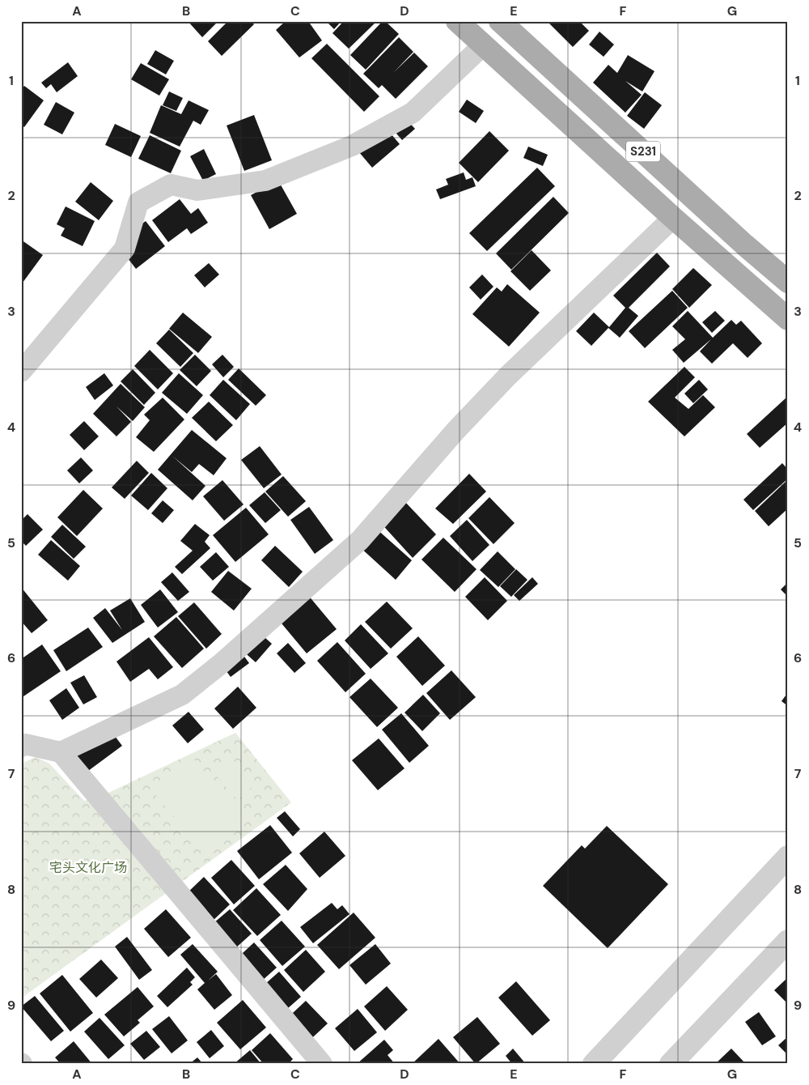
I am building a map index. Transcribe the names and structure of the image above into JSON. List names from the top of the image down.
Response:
{
  "streets": {
    "main road": ["S231"]
  },
  "parks": ["宅头文化广场"],
  "grid": {
    "columns": [
      "A",
      "B",
      "C",
      "D",
      "E",
      "F",
      "G"
    ],
    "rows": [
      "1",
      "2",
      "3",
      "4",
      "5",
      "6",
      "7",
      "8",
      "9"
    ]
  }
}
